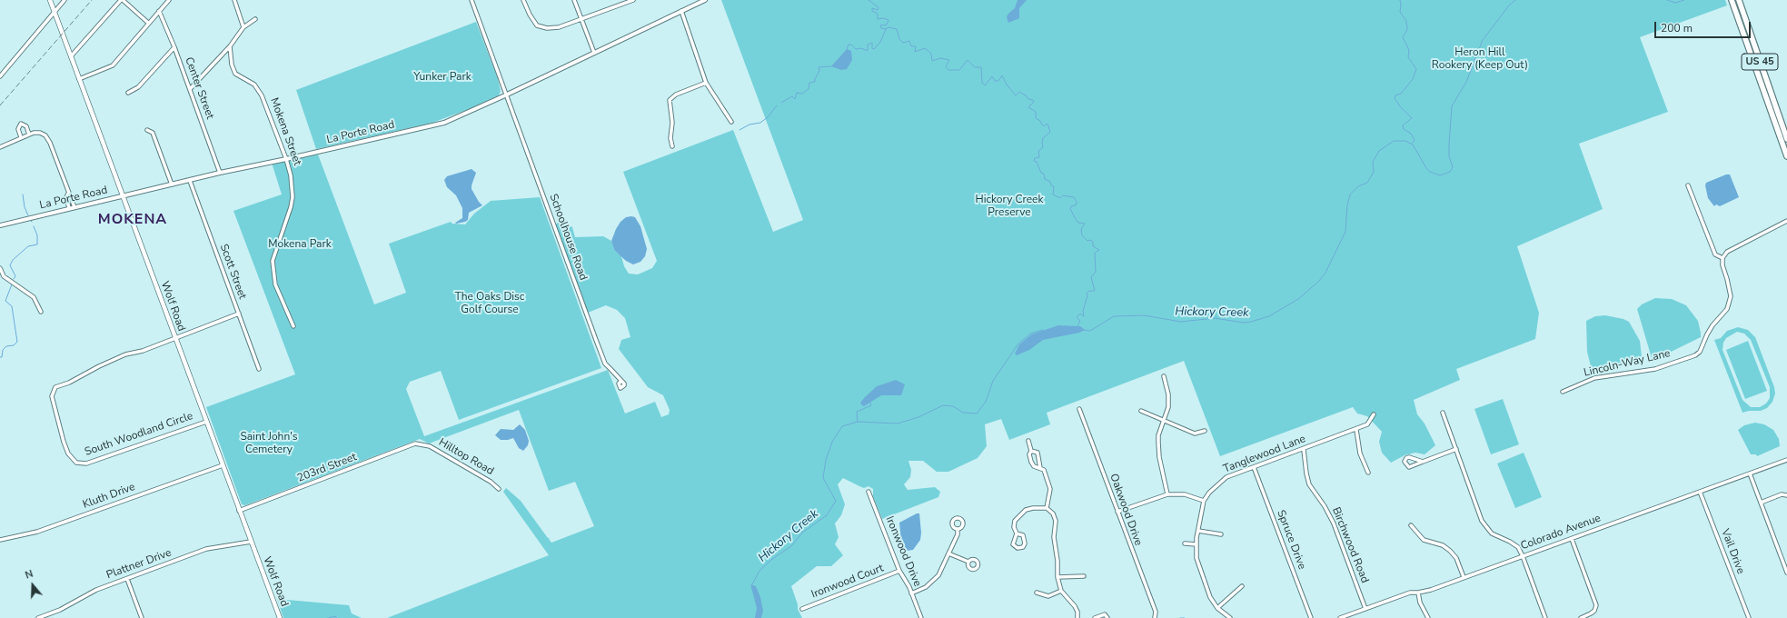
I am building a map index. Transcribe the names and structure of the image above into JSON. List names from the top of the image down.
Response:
{
  "streets": {
    "main road": ["US 45", "Wolf Road"],
    "street": [
      "Center Street",
      "Mokena Street",
      "La Porte Road",
      "Schoolhouse Road",
      "Scott Street",
      "Lincoln-Way Lane",
      "South Woodland Circle",
      "Tanglewood Lane",
      "Hilltop Road",
      "203rd Street",
      "Kluth Drive",
      "Oakwood Drive",
      "Colorado Avenue",
      "Spruce Drive",
      "Birchwood Road",
      "Ironwood Drive",
      "Vail Drive",
      "Plattner Drive",
      "Ironwood Court"
    ]
  },
  "crossings": [
    ["Center Street", "La Porte Road"],
    ["Mokena Street", "La Porte Road"],
    ["La Porte Road", "Schoolhouse Road"],
    ["La Porte Road", "Scott Street"],
    ["La Porte Road", "Wolf Road"],
    ["Wolf Road", "South Woodland Circle"],
    ["Wolf Road", "203rd Street"],
    ["Wolf Road", "Kluth Drive"],
    ["Wolf Road", "Plattner Drive"],
    ["Tanglewood Lane", "Spruce Drive"],
    ["Tanglewood Lane", "Birchwood Road"],
    ["Hilltop Road", "203rd Street"],
    ["Colorado Avenue", "Birchwood Road"],
    ["Colorado Avenue", "Vail Drive"],
    ["Ironwood Drive", "Ironwood Court"]
  ],
  "districts": ["MOKENA"],
  "water": ["Hickory Creek"],
  "parks": [
    "Heron Hill Rookery (Keep Out)",
    "Yunker Park",
    "Hickory Creek Preserve",
    "Mokena Park",
    "The Oaks Disc Golf Course",
    "Saint John's Cemetery"
  ],
  "scale_bar": "200 m",
  "north": "top"
}
